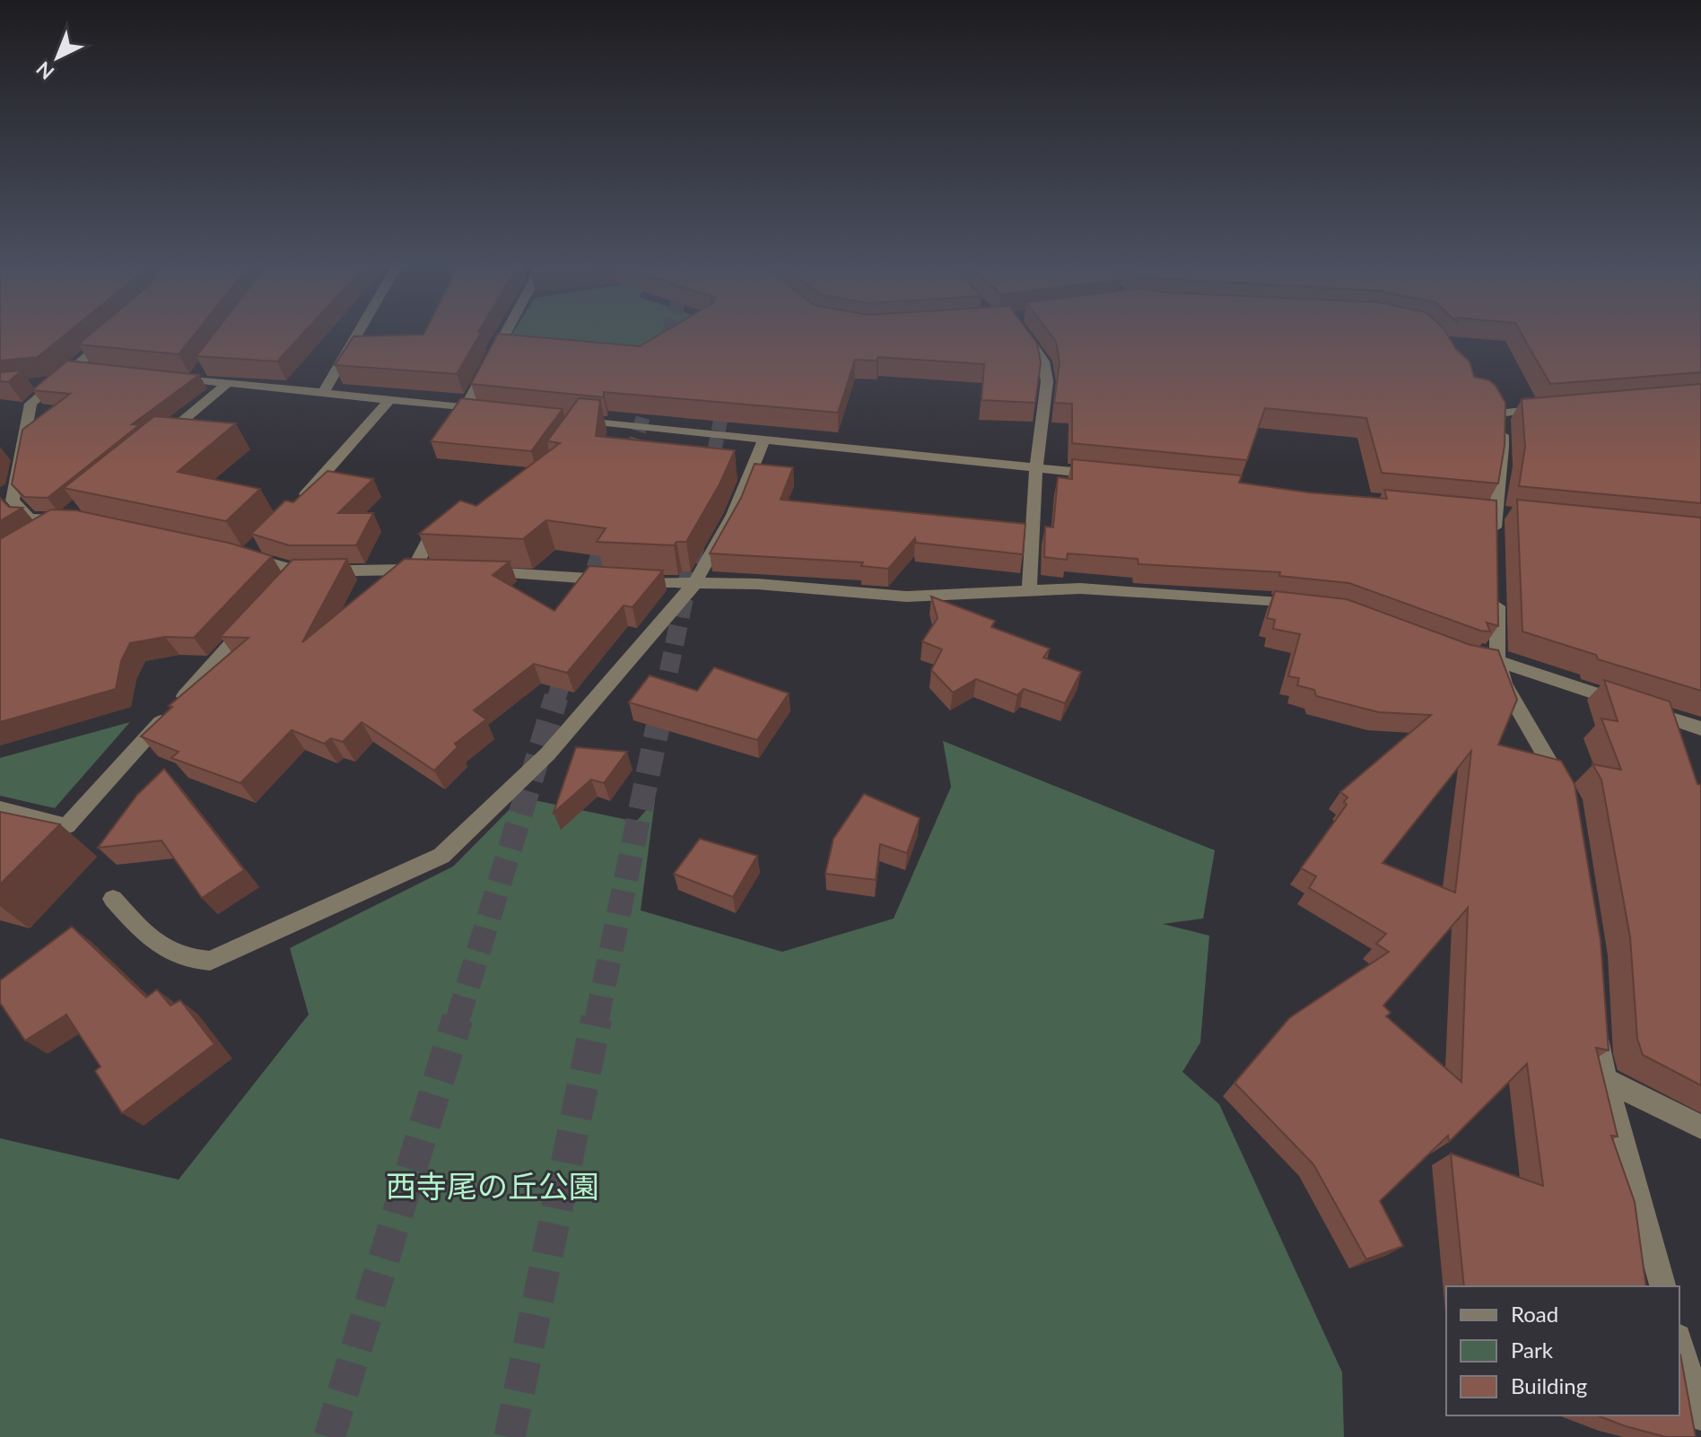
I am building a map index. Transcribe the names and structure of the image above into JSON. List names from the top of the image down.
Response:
{
  "parks": ["西寺尾の丘公園"],
  "legend": ["Road", "Park", "Building"],
  "north": "bottom left"
}
